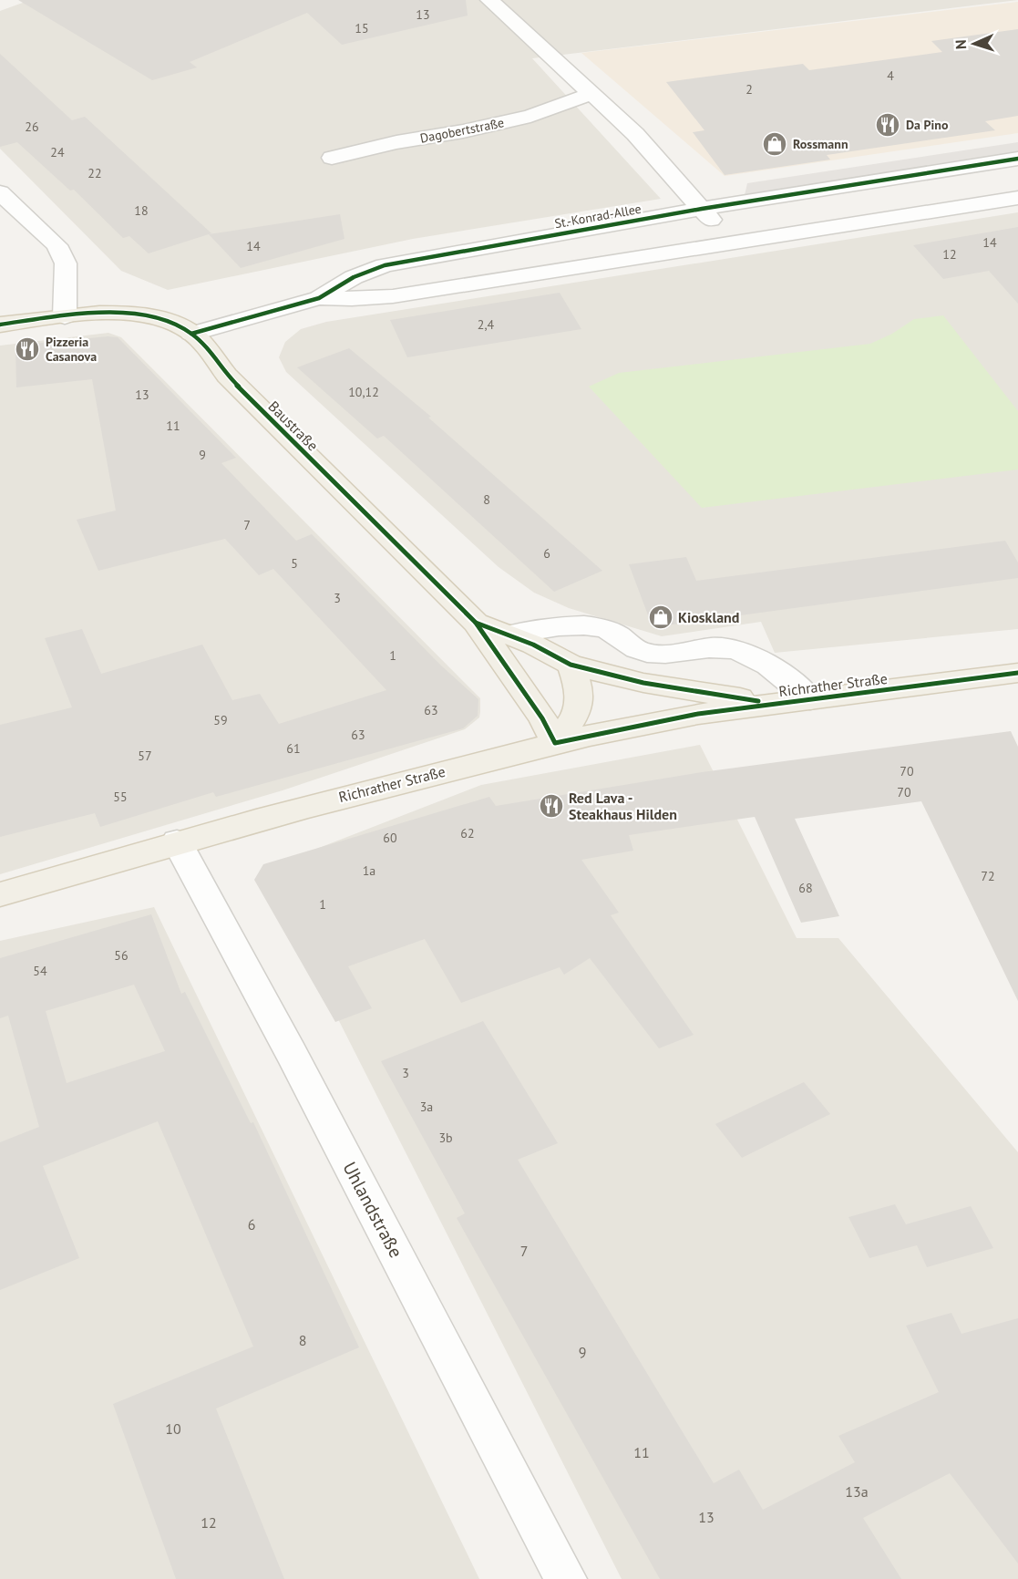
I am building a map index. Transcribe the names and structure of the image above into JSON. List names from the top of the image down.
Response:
{
  "streets": {
    "main road": ["Baustraße", "Richrather Straße"],
    "street": ["Dagobertstraße", "St.-Konrad-Allee", "Uhlandstraße"]
  },
  "crossings": [
    ["St.-Konrad-Allee", "Baustraße"],
    ["Baustraße", "Richrather Straße"],
    ["Richrather Straße", "Uhlandstraße"]
  ],
  "places": {
    "restaurant": ["Da Pino", "Pizzeria Casanova", "Red Lava - Steakhaus Hilden"],
    "shop": ["Rossmann", "Kioskland"]
  },
  "house_numbers": [
    "13",
    "15",
    "4",
    "2",
    "26",
    "24",
    "22",
    "18",
    "14",
    "14",
    "12",
    "2,4",
    "10,12",
    "13",
    "11",
    "9",
    "8",
    "7",
    "6",
    "5",
    "3",
    "1",
    "63",
    "59",
    "63",
    "61",
    "57",
    "70",
    "70",
    "55",
    "62",
    "60",
    "1a",
    "72",
    "68",
    "1",
    "56",
    "54",
    "3",
    "3a",
    "3b",
    "6",
    "7",
    "8",
    "9",
    "10",
    "11",
    "13a",
    "13",
    "12"
  ],
  "north": "left"
}
